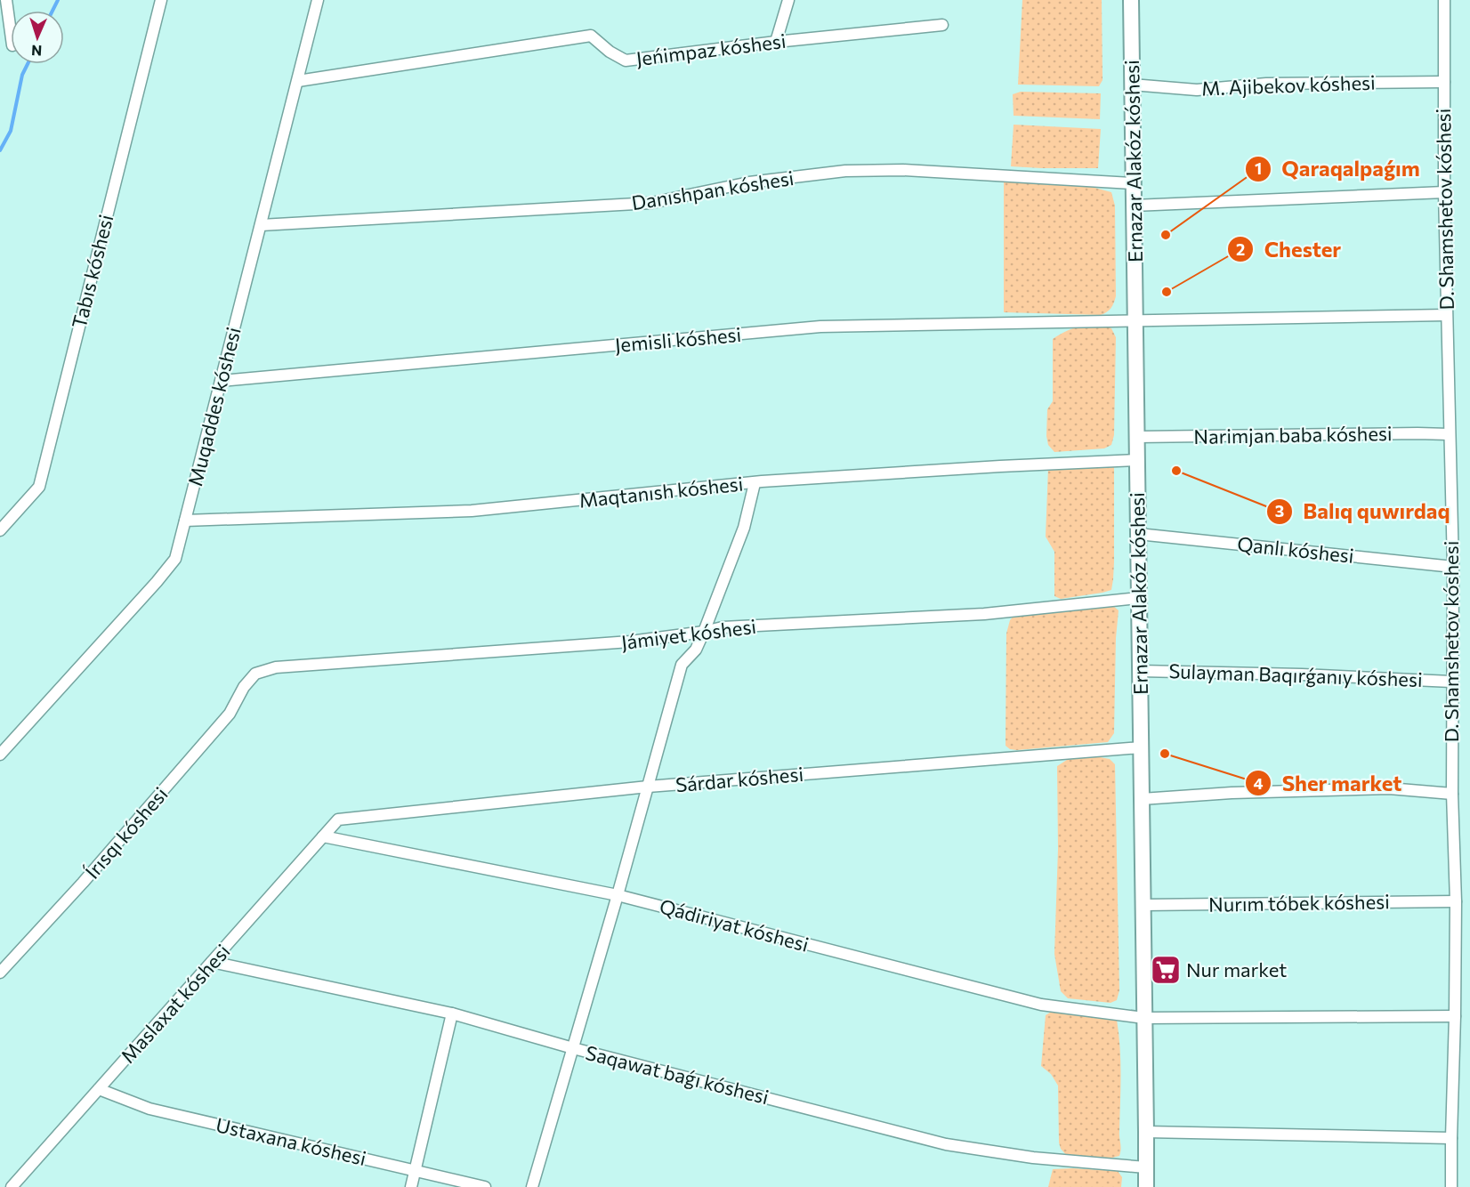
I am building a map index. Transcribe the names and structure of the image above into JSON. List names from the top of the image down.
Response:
{
  "streets": {
    "main road": ["Ernazar Alakóz kóshesi"],
    "street": [
      "Jeńimpaz kóshesi",
      "M. Ajibekov kóshesi",
      "Danıshpan kóshesi",
      "D. Shamshetov kóshesi",
      "Tabıs kóshesi",
      "Jemisli kóshesi",
      "Muqaddes kóshesi",
      "Narimjan baba kóshesi",
      "Maqtanısh kóshesi",
      "Qanlı kóshesi",
      "Jámiyet kóshesi",
      "Sulayman Baqırǵanıy kóshesi",
      "Sárdar kóshesi",
      "Írısqı kóshesi",
      "Nurım tóbek kóshesi",
      "Qádiriyat kóshesi",
      "Maslaxat kóshesi",
      "Saqawat baǵı kóshesi",
      "Ustaxana kóshesi"
    ]
  },
  "crossings": [
    ["Jeńimpaz kóshesi", "Muqaddes kóshesi"],
    ["M. Ajibekov kóshesi", "Ernazar Alakóz kóshesi"],
    ["M. Ajibekov kóshesi", "D. Shamshetov kóshesi"],
    ["Ernazar Alakóz kóshesi", "Danıshpan kóshesi"],
    ["Ernazar Alakóz kóshesi", "Jemisli kóshesi"],
    ["Ernazar Alakóz kóshesi", "Narimjan baba kóshesi"],
    ["Ernazar Alakóz kóshesi", "Maqtanısh kóshesi"],
    ["Ernazar Alakóz kóshesi", "Qanlı kóshesi"],
    ["Ernazar Alakóz kóshesi", "Jámiyet kóshesi"],
    ["Ernazar Alakóz kóshesi", "Sulayman Baqırǵanıy kóshesi"],
    ["Ernazar Alakóz kóshesi", "Sárdar kóshesi"],
    ["Ernazar Alakóz kóshesi", "Nurım tóbek kóshesi"],
    ["Ernazar Alakóz kóshesi", "Qádiriyat kóshesi"],
    ["Ernazar Alakóz kóshesi", "Saqawat baǵı kóshesi"],
    ["Danıshpan kóshesi", "Muqaddes kóshesi"],
    ["D. Shamshetov kóshesi", "Jemisli kóshesi"],
    ["D. Shamshetov kóshesi", "Narimjan baba kóshesi"],
    ["D. Shamshetov kóshesi", "Qanlı kóshesi"],
    ["D. Shamshetov kóshesi", "Sulayman Baqırǵanıy kóshesi"],
    ["D. Shamshetov kóshesi", "Nurım tóbek kóshesi"],
    ["D. Shamshetov kóshesi", "Qádiriyat kóshesi"],
    ["Jemisli kóshesi", "Muqaddes kóshesi"],
    ["Muqaddes kóshesi", "Maqtanısh kóshesi"],
    ["Jámiyet kóshesi", "Írısqı kóshesi"],
    ["Sárdar kóshesi", "Maslaxat kóshesi"],
    ["Qádiriyat kóshesi", "Maslaxat kóshesi"],
    ["Maslaxat kóshesi", "Saqawat baǵı kóshesi"],
    ["Maslaxat kóshesi", "Ustaxana kóshesi"]
  ],
  "places": {
    "other": [
      "Qaraqalpaǵım",
      "Chester",
      "Balıq quwırdaq",
      "Sher market"
    ],
    "supermarket": ["Nur market"]
  },
  "north": "bottom"
}
